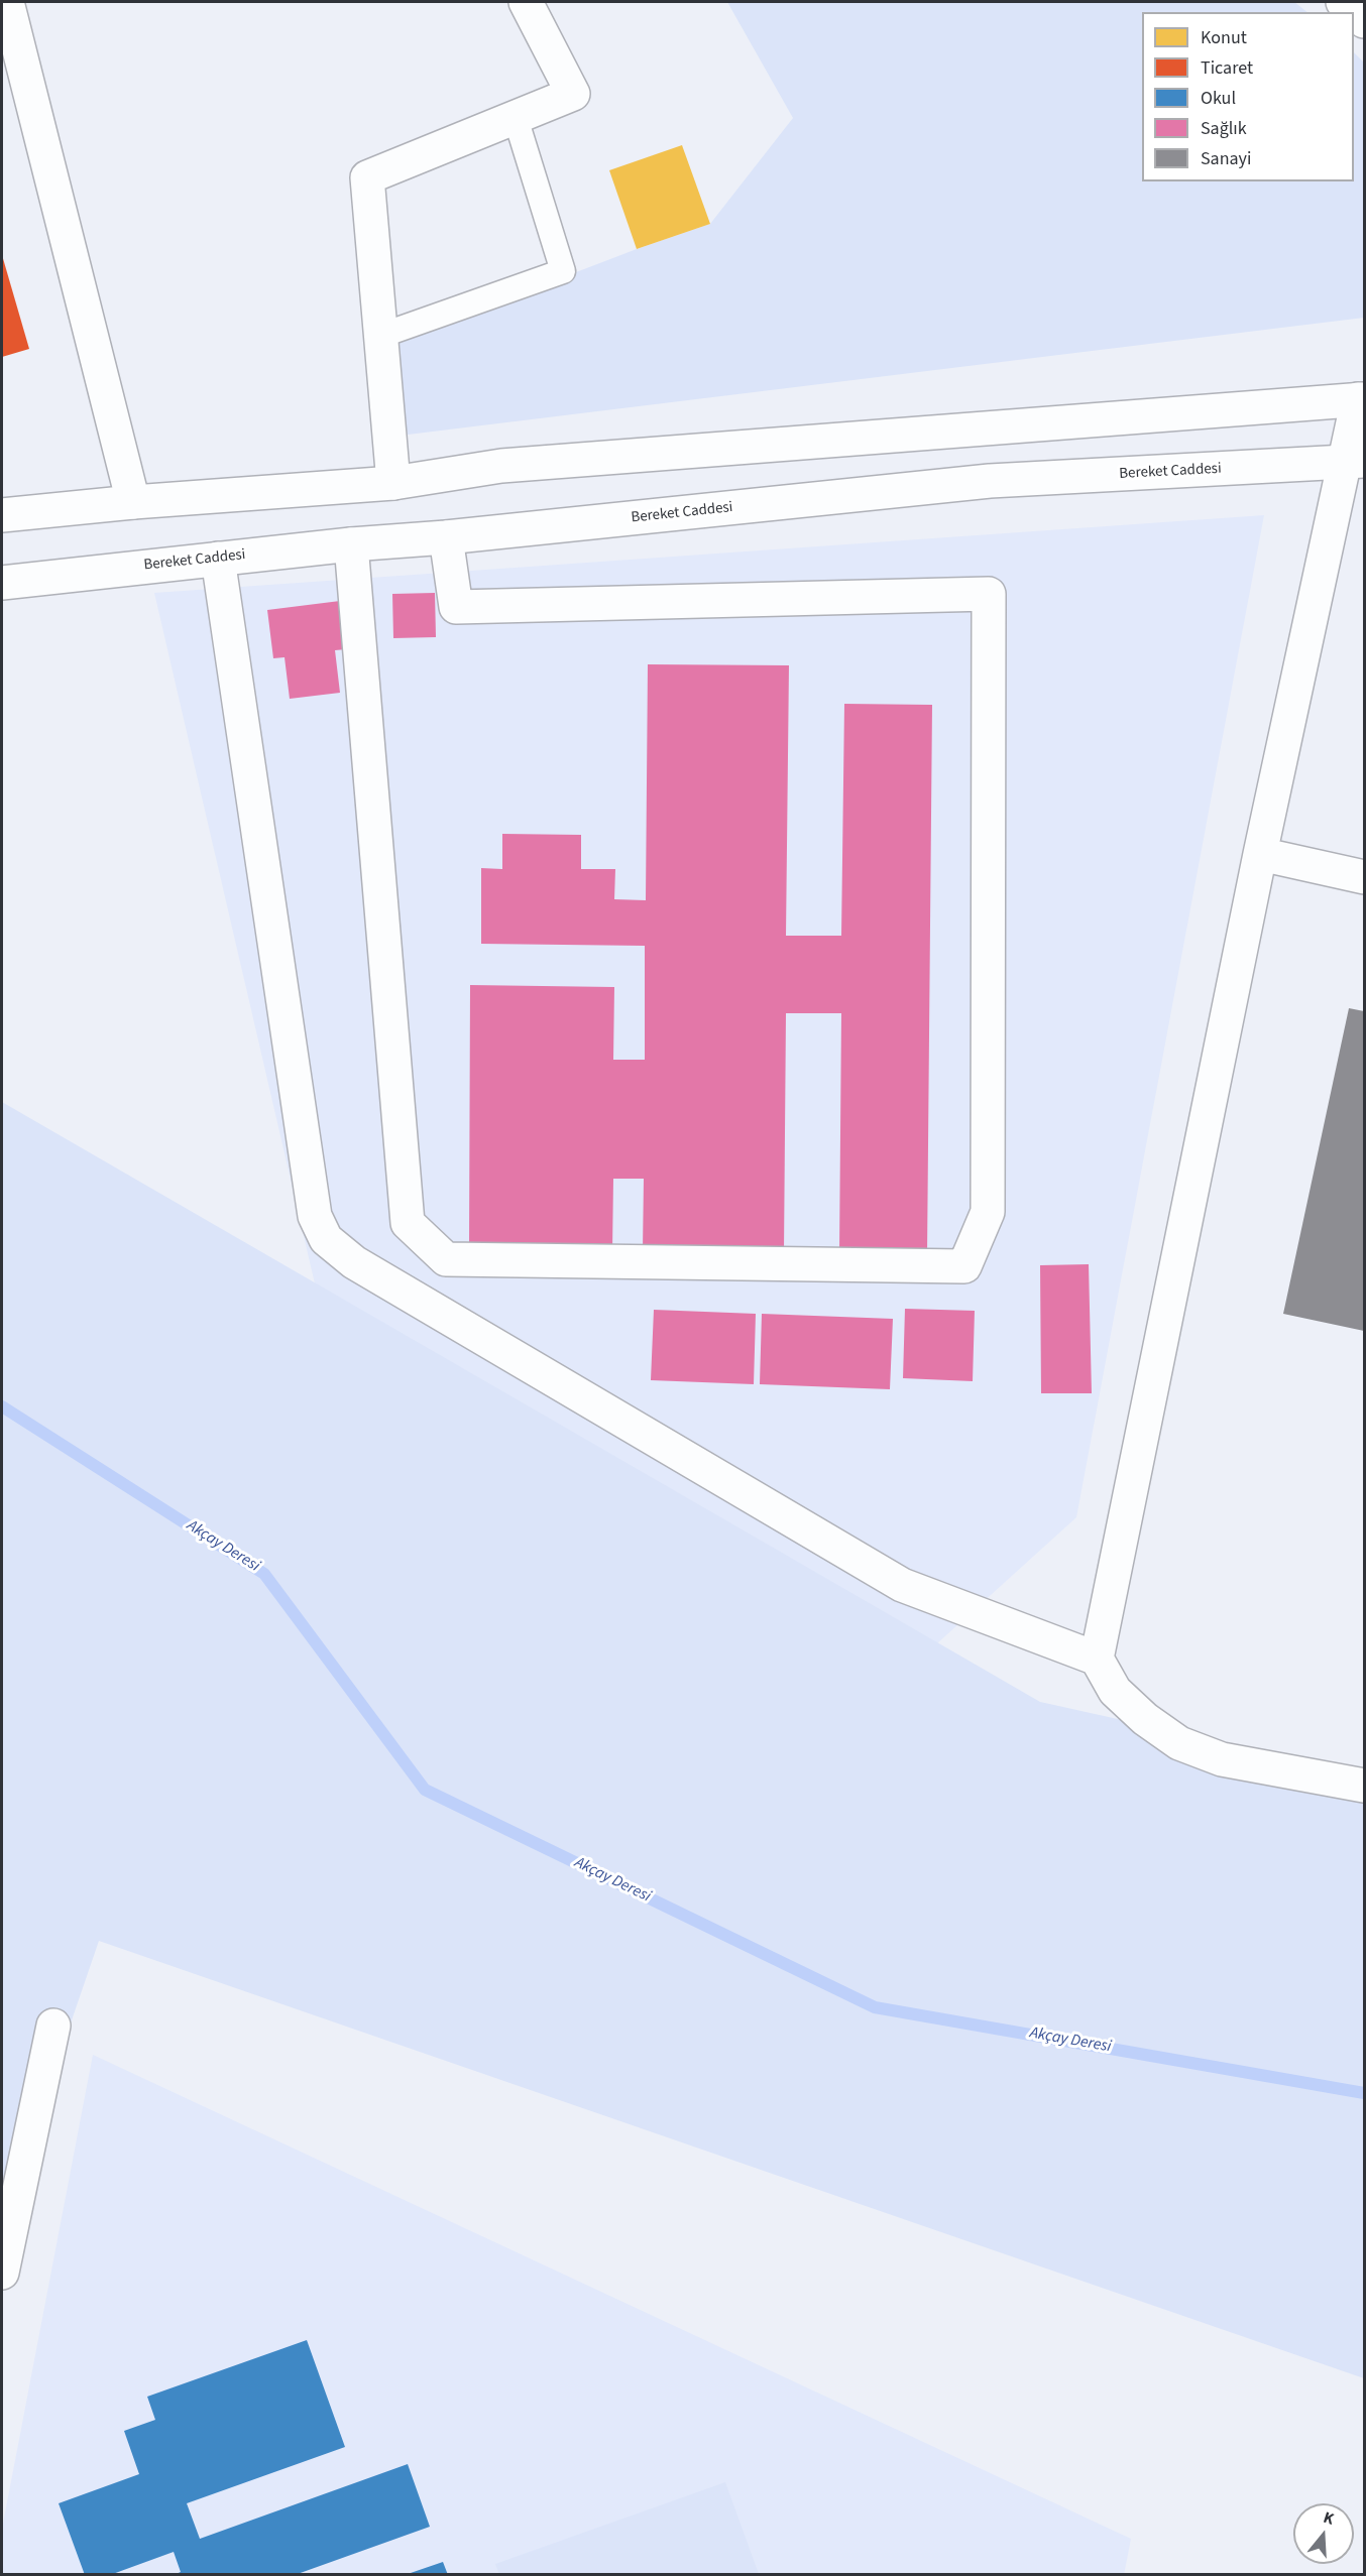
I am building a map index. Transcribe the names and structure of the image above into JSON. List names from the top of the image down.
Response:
{
  "streets": {
    "street": ["Bereket Caddesi"]
  },
  "water": ["Akçay Deresi"],
  "legend": [
    "Konut",
    "Ticaret",
    "Okul",
    "Sağlık",
    "Sanayi"
  ],
  "north": "top"
}
